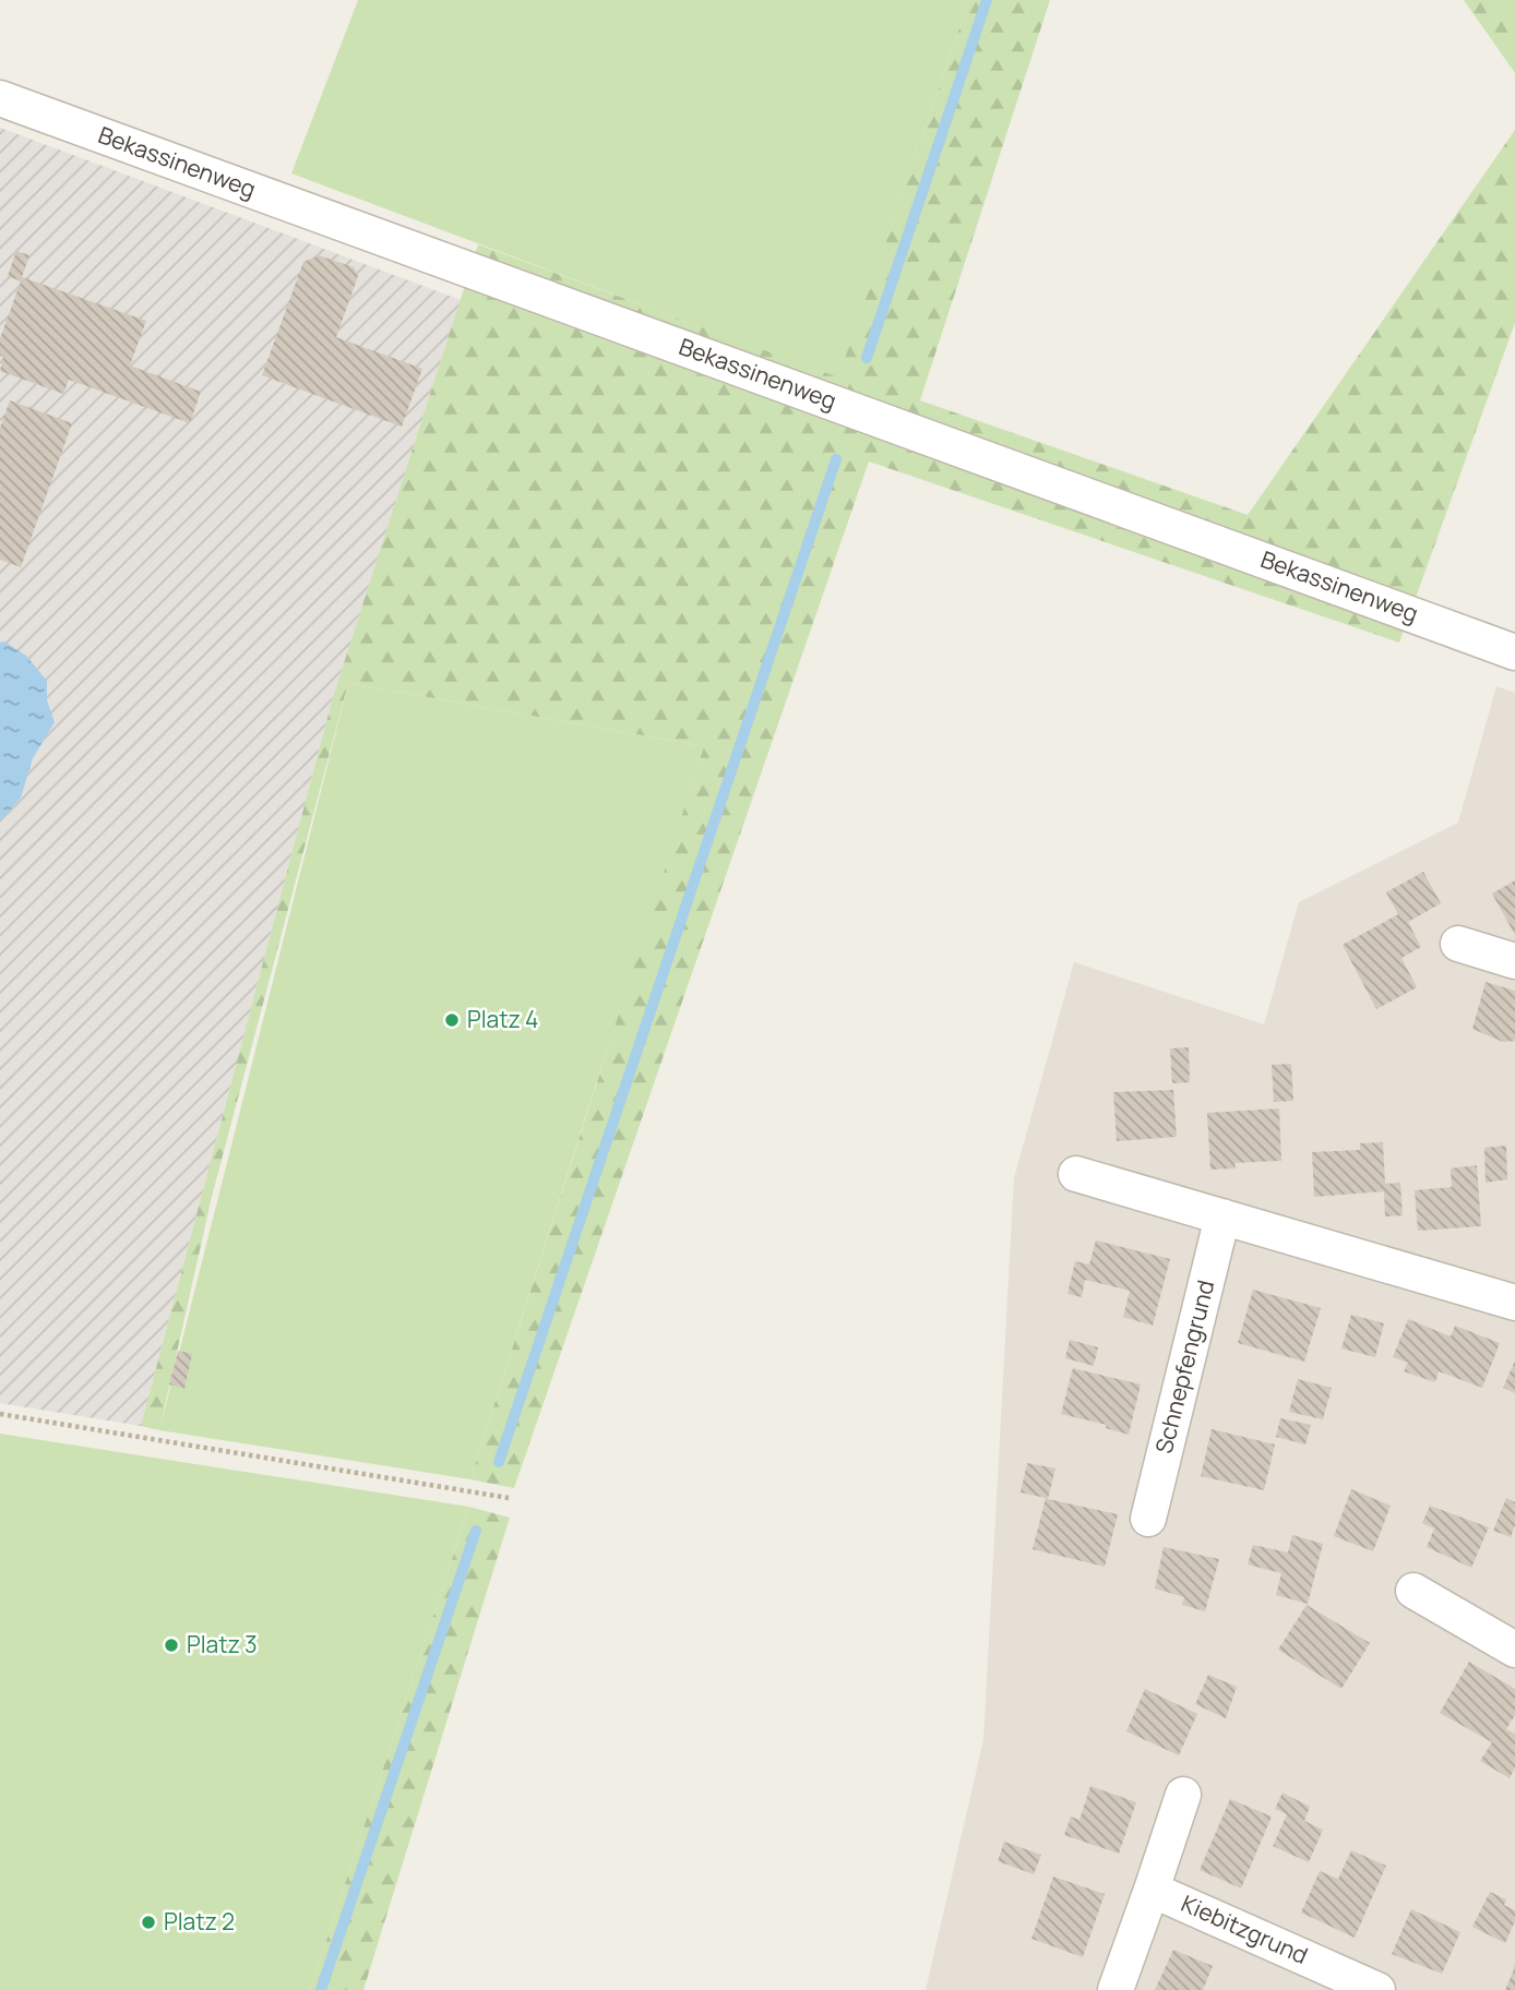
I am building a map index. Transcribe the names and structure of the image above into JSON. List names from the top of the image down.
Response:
{
  "streets": {
    "street": ["Bekassinenweg", "Schnepfengrund", "Kiebitzgrund"]
  },
  "places": ["Platz 4", "Platz 3", "Platz 2"]
}
